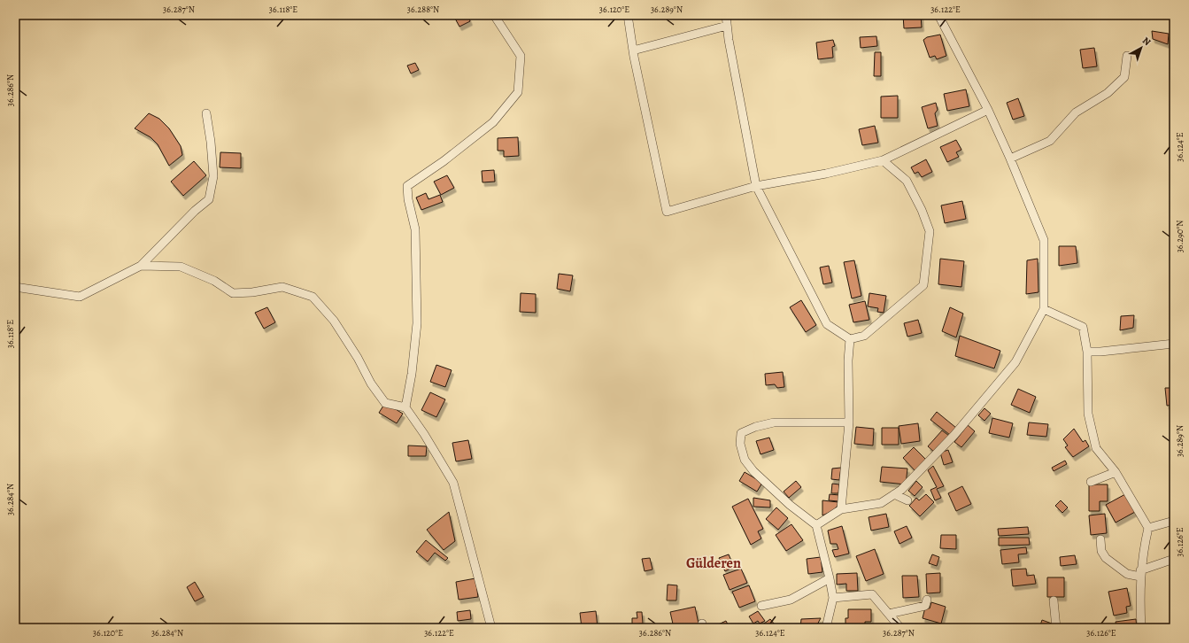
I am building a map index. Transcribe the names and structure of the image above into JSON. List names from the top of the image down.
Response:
{
  "districts": ["Gülderen"],
  "north": "top right",
  "coordinates": [
    "36.287°N",
    "36.118°E",
    "36.288°N",
    "36.120°E",
    "36.289°N",
    "36.122°E",
    "36.286°N",
    "36.124°E",
    "36.290°N",
    "36.284°N",
    "36.126°E"
  ]
}
